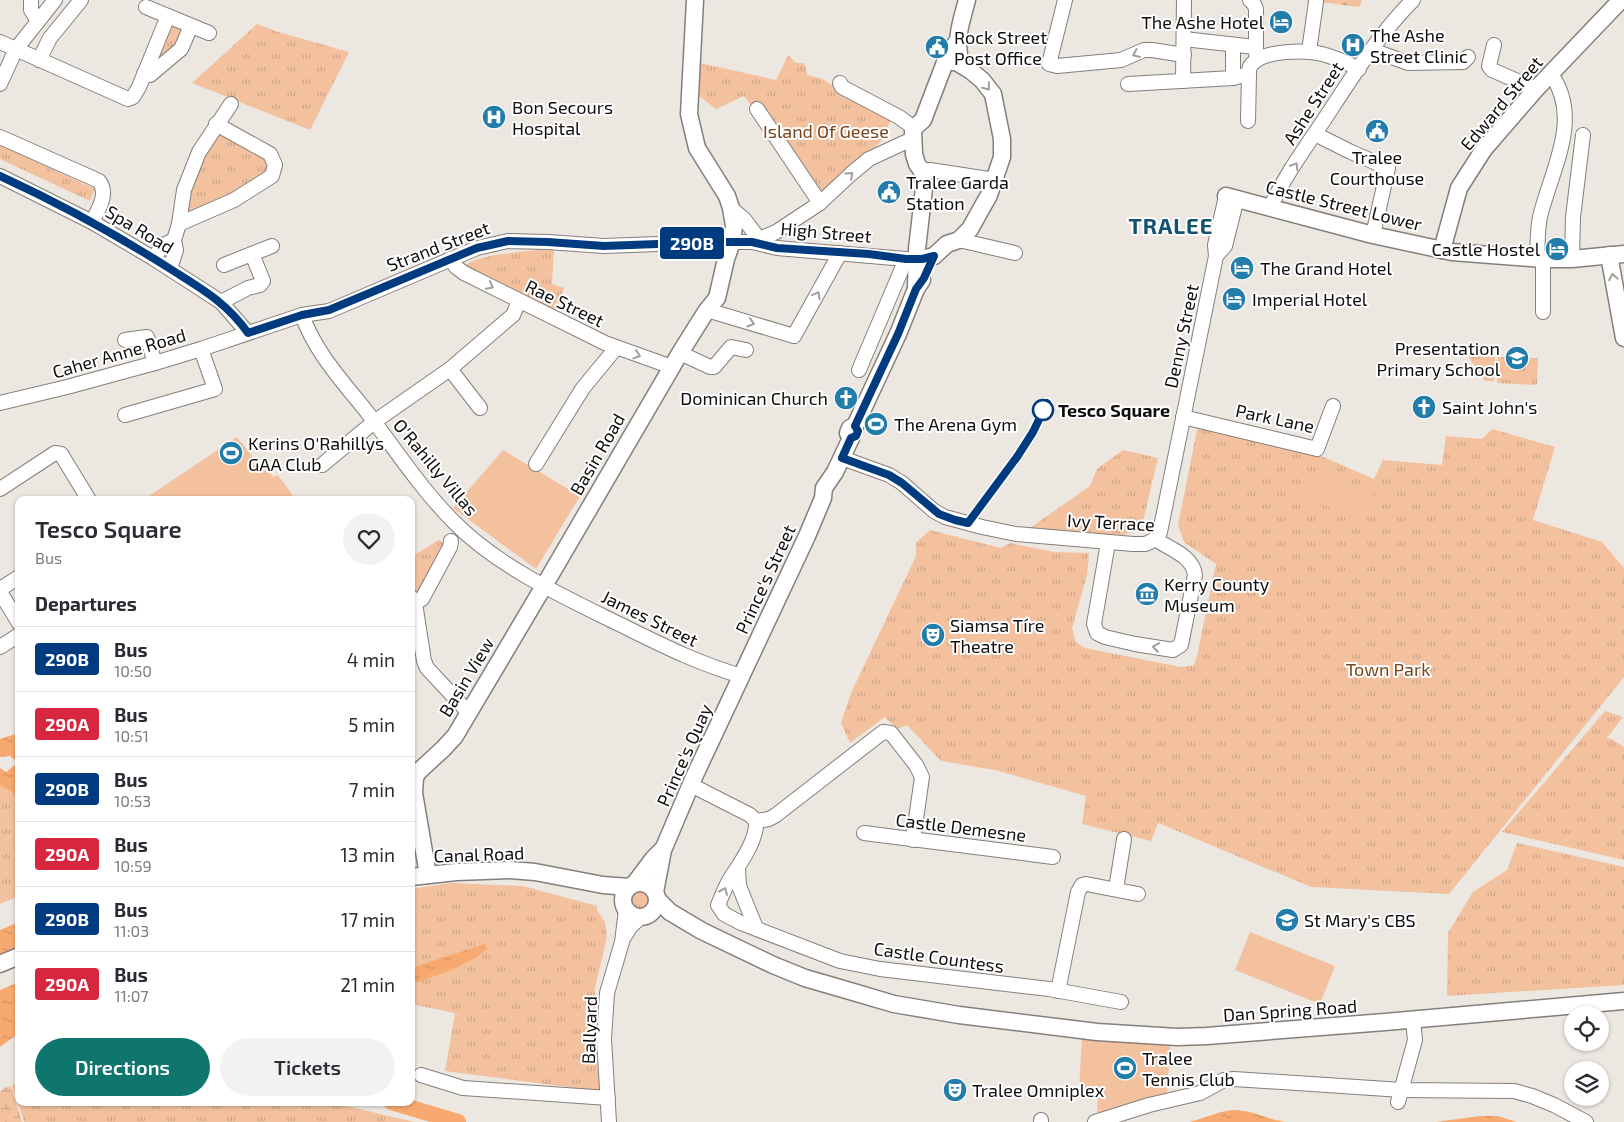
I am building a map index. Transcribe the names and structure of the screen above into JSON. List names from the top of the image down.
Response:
{
  "streets": {
    "main road": [
      "Edward Street",
      "Castle Street Lower",
      "Basin Road",
      "Prince's Street",
      "Basin View",
      "Prince's Quay",
      "Canal Road",
      "Dan Spring Road"
    ],
    "street": [
      "Ashe Street",
      "Spa Road",
      "High Street",
      "Strand Street",
      "Rae Street",
      "Denny Street",
      "Caher Anne Road",
      "Park Lane",
      "O'Rahilly Villas",
      "Ivy Terrace",
      "James Street",
      "Castle Demesne",
      "Castle Countess",
      "Ballyard"
    ]
  },
  "crossings": [
    ["Ashe Street", "Castle Street Lower"],
    ["Edward Street", "Castle Street Lower"],
    ["Castle Street Lower", "Denny Street"],
    ["Spa Road", "Strand Street"],
    ["Spa Road", "Caher Anne Road"],
    ["High Street", "Strand Street"],
    ["High Street", "Basin Road"],
    ["Strand Street", "Rae Street"],
    ["Strand Street", "Caher Anne Road"],
    ["Strand Street", "Basin Road"],
    ["Strand Street", "O'Rahilly Villas"],
    ["Rae Street", "Basin Road"],
    ["Rae Street", "O'Rahilly Villas"],
    ["Denny Street", "Park Lane"],
    ["Denny Street", "Ivy Terrace"],
    ["Basin Road", "O'Rahilly Villas"],
    ["Basin Road", "James Street"],
    ["Basin Road", "Basin View"],
    ["O'Rahilly Villas", "James Street"],
    ["O'Rahilly Villas", "Basin View"],
    ["Ivy Terrace", "Prince's Street"],
    ["Prince's Street", "James Street"],
    ["Prince's Street", "Prince's Quay"],
    ["James Street", "Basin View"],
    ["James Street", "Prince's Quay"]
  ],
  "one_way": ["Rae Street"],
  "districts": ["TRALEE"],
  "parks": ["Island Of Geese", "Town Park"],
  "places": {
    "hotel": [
      "The Ashe Hotel",
      "Castle Hostel",
      "The Grand Hotel",
      "Imperial Hotel"
    ],
    "hospital": ["The Ashe Street Clinic", "Bon Secours Hospital"],
    "public building": ["Rock Street Post Office", "Tralee Courthouse", "Tralee Garda Station"],
    "school or university": ["Presentation Primary School", "St Mary's CBS"],
    "church": ["Dominican Church", "Saint John's"],
    "other": ["Tesco Square"],
    "sports": ["The Arena Gym", "Kerins O'Rahillys GAA Club", "Tralee Tennis Club"],
    "museum": ["Kerry County Museum"],
    "theatre": ["Siamsa Tíre Theatre", "Tralee Omniplex"]
  },
  "lines": ["bus line 290B"],
  "page": {
    "on_map": "290B",
    "heading": [
      ["Tesco Square", "Bus"],
      "Departures"
    ],
    "list": [
      {
        "mark": "290B",
        "name": "Bus",
        "note": "10:50",
        "value": "4 min"
      },
      {
        "mark": "290A",
        "name": "Bus",
        "note": "10:51",
        "value": "5 min"
      },
      {
        "mark": "290B",
        "name": "Bus",
        "note": "10:53",
        "value": "7 min"
      },
      {
        "mark": "290A",
        "name": "Bus",
        "note": "10:59",
        "value": "13 min"
      },
      {
        "mark": "290B",
        "name": "Bus",
        "note": "11:03",
        "value": "17 min"
      },
      {
        "mark": "290A",
        "name": "Bus",
        "note": "11:07",
        "value": "21 min"
      }
    ],
    "buttons": ["Directions", "Tickets"]
  }
}
